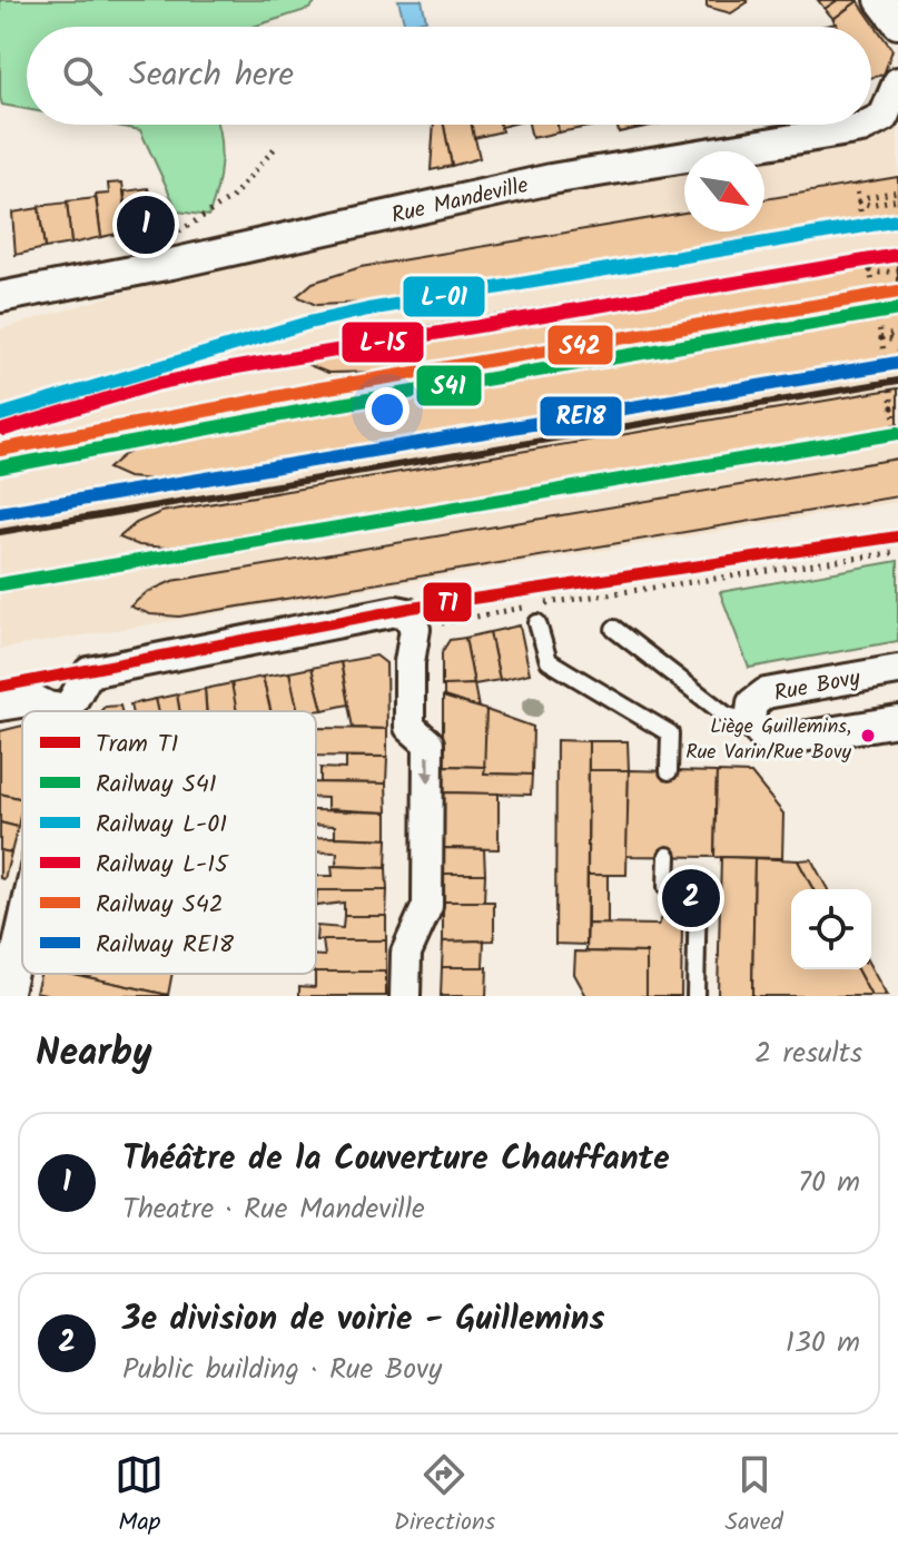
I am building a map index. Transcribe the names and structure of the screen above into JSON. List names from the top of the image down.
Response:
{
  "streets": {
    "street": ["Rue Mandeville", "Rue Bovy"]
  },
  "places": ["Liège Guillemins, Rue Varin/Rue Bovy"],
  "lines": [
    "rail line L-01",
    "rail line L-15",
    "rail line S42",
    "rail line S41",
    "rail line RE18",
    "tram line T1"
  ],
  "legend": [
    "Tram T1",
    "Railway S41",
    "Railway L-01",
    "Railway L-15",
    "Railway S42",
    "Railway RE18"
  ],
  "north": "bottom right",
  "page": {
    "search": "Search here",
    "pins": ["1", "2"],
    "heading": ["Nearby", "2 results"],
    "list": [
      {
        "mark": "1",
        "name": "Théâtre de la Couverture Chauffante",
        "note": "Theatre · Rue Mandeville",
        "value": "70 m"
      },
      {
        "mark": "2",
        "name": "3e division de voirie - Guillemins",
        "note": "Public building · Rue Bovy",
        "value": "130 m"
      }
    ],
    "nav": ["Map", "Directions", "Saved"]
  }
}
